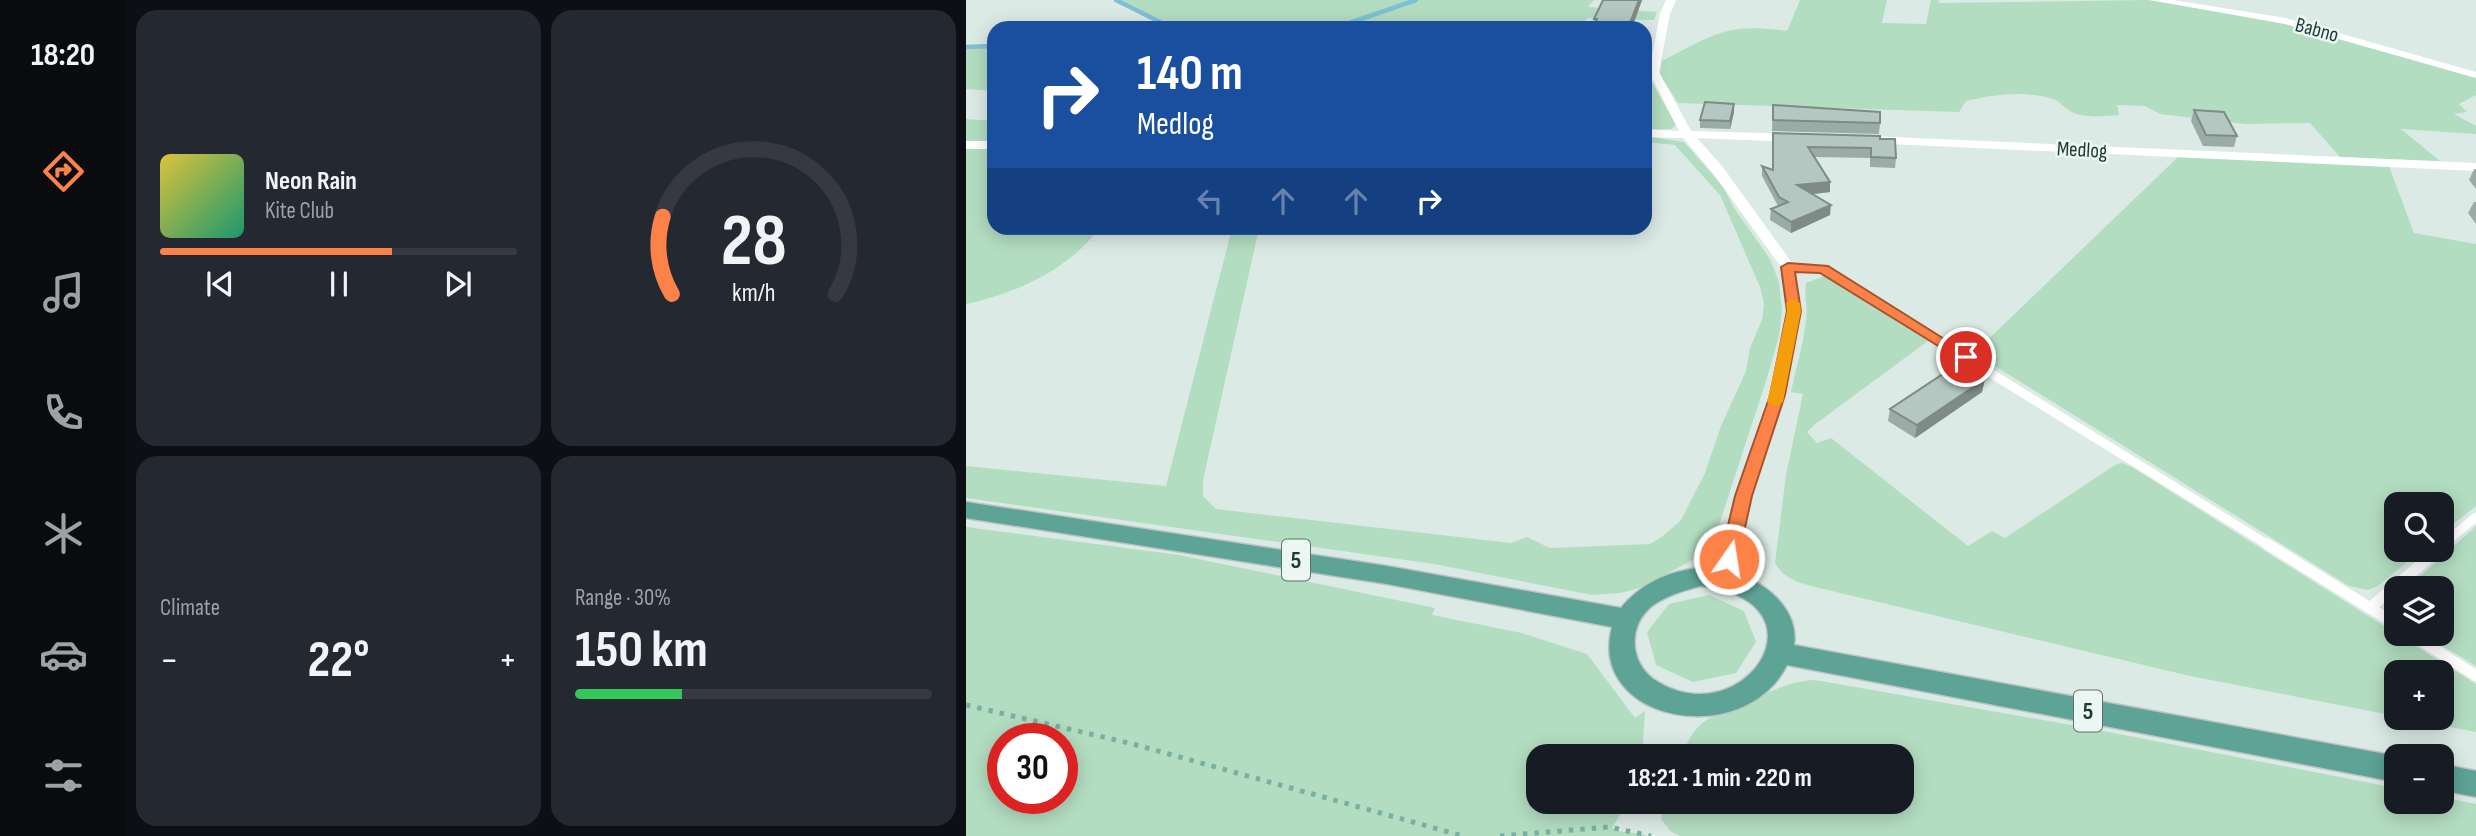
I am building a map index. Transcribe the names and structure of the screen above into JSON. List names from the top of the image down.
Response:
{
  "streets": {
    "main road": ["5"],
    "street": ["Babno", "Medlog"]
  },
  "page": {
    "tabs": "18:20",
    "turn": ["140 m", "Medlog"],
    "song": ["Neon Rain", "Kite Club"],
    "tile": [
      "Climate",
      ["Range · 30%", "150 km"]
    ],
    "map_buttons": ["+", "−"],
    "heat": ["−", "22°", "+"],
    "limit": "30",
    "trip": "18:21 · 1 min · 220 m",
    "gauge": ["28", "km/h"]
  }
}
